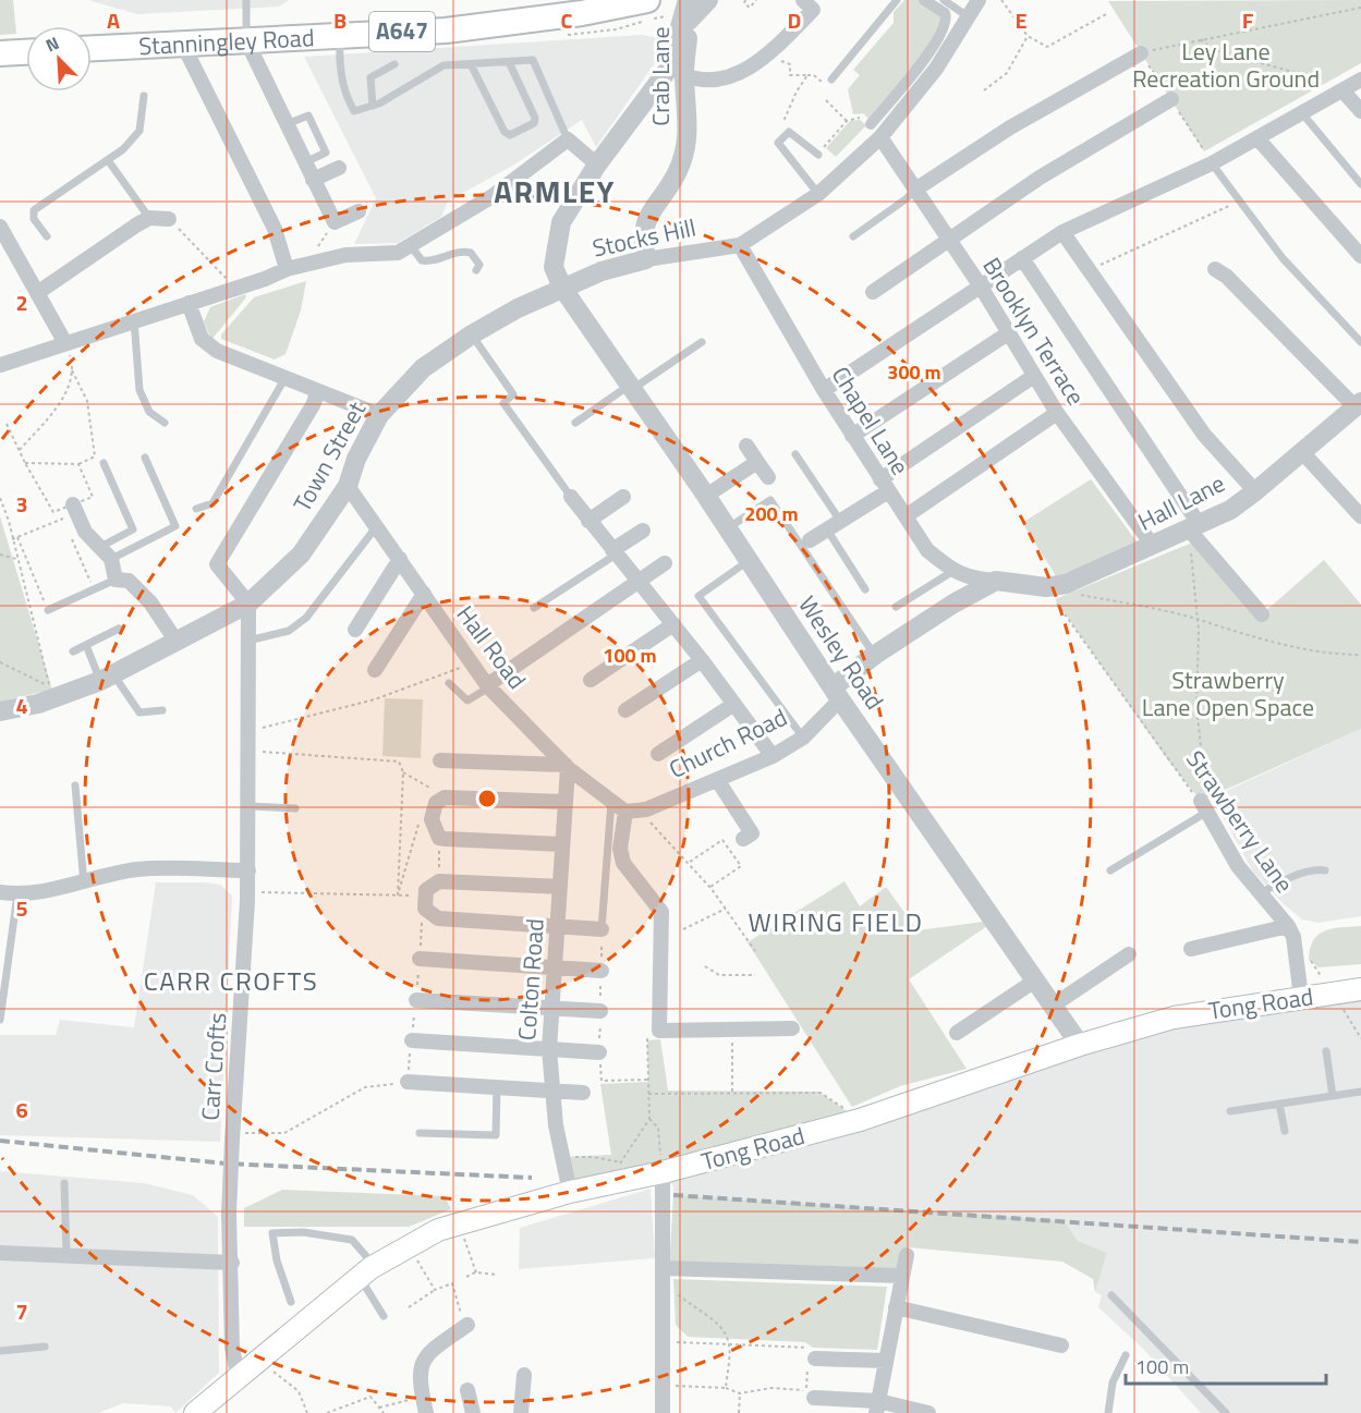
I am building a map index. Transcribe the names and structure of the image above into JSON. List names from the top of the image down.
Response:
{
  "streets": {
    "main road": ["A647", "Stanningley Road", "Tong Road"],
    "street": [
      "Crab Lane",
      "Stocks Hill",
      "Brooklyn Terrace",
      "Chapel Lane",
      "Town Street",
      "Hall Lane",
      "Hall Road",
      "Wesley Road",
      "Church Road",
      "Strawberry Lane",
      "Colton Road",
      "Carr Crofts"
    ]
  },
  "crossings": [
    ["Crab Lane", "Stocks Hill"],
    ["Stocks Hill", "Chapel Lane"],
    ["Stocks Hill", "Town Street"],
    ["Stocks Hill", "Wesley Road"],
    ["Brooklyn Terrace", "Hall Lane"],
    ["Chapel Lane", "Hall Lane"],
    ["Chapel Lane", "Church Road"],
    ["Town Street", "Hall Road"],
    ["Town Street", "Wesley Road"],
    ["Town Street", "Carr Crofts"],
    ["Hall Lane", "Church Road"],
    ["Hall Lane", "Strawberry Lane"],
    ["Hall Road", "Church Road"],
    ["Hall Road", "Colton Road"],
    ["Wesley Road", "Church Road"],
    ["Wesley Road", "Tong Road"],
    ["Strawberry Lane", "Tong Road"],
    ["Colton Road", "Tong Road"],
    ["Tong Road", "Carr Crofts"]
  ],
  "districts": ["ARMLEY", "WIRING FIELD", "CARR CROFTS"],
  "parks": ["Ley Lane Recreation Ground", "Strawberry Lane Open Space"],
  "scale_bar": "100 m",
  "north": "top left",
  "grid": {
    "columns": [
      "A",
      "B",
      "C",
      "D",
      "E",
      "F"
    ],
    "rows": [
      "2",
      "3",
      "4",
      "5",
      "6",
      "7"
    ]
  },
  "rings": ["300 m", "200 m", "100 m"]
}
